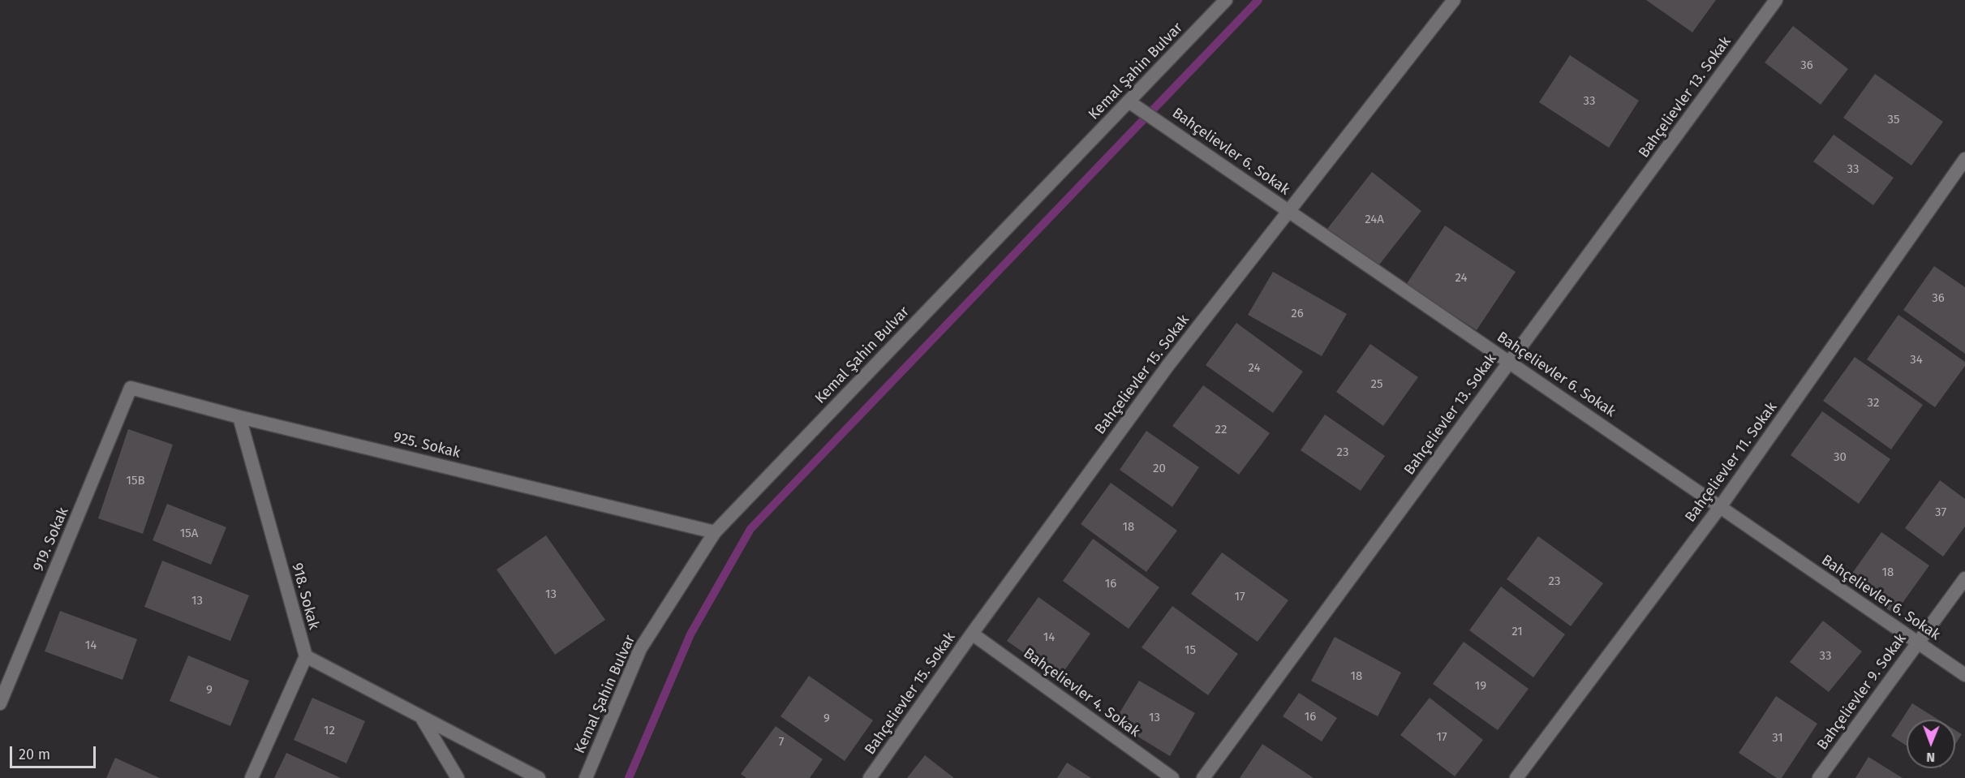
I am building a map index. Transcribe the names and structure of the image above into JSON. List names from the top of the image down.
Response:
{
  "streets": {
    "street": [
      "Kemal Şahin Bulvar",
      "Bahçelievler 13. Sokak",
      "Bahçelievler 6. Sokak",
      "Bahçelievler 15. Sokak",
      "925. Sokak",
      "Bahçelievler 11. Sokak",
      "919. Sokak",
      "918. Sokak",
      "Bahçelievler 9. Sokak",
      "Bahçelievler 4. Sokak"
    ]
  },
  "crossings": [
    ["Kemal Şahin Bulvar", "Bahçelievler 6. Sokak"],
    ["Kemal Şahin Bulvar", "925. Sokak"],
    ["Bahçelievler 13. Sokak", "Bahçelievler 6. Sokak"],
    ["Bahçelievler 6. Sokak", "Bahçelievler 15. Sokak"],
    ["Bahçelievler 6. Sokak", "Bahçelievler 11. Sokak"],
    ["Bahçelievler 6. Sokak", "Bahçelievler 9. Sokak"],
    ["Bahçelievler 15. Sokak", "Bahçelievler 4. Sokak"],
    ["925. Sokak", "919. Sokak"],
    ["925. Sokak", "918. Sokak"]
  ],
  "house_numbers": [
    "36",
    "33",
    "35",
    "33",
    "24A",
    "24",
    "36",
    "26",
    "34",
    "24",
    "25",
    "32",
    "22",
    "23",
    "30",
    "20",
    "15B",
    "37",
    "18",
    "15A",
    "18",
    "23",
    "16",
    "13",
    "17",
    "13",
    "21",
    "14",
    "14",
    "15",
    "33",
    "18",
    "19",
    "9",
    "16",
    "13",
    "9",
    "12",
    "17",
    "31",
    "7"
  ],
  "scale_bar": "20 m",
  "north": "bottom"
}
